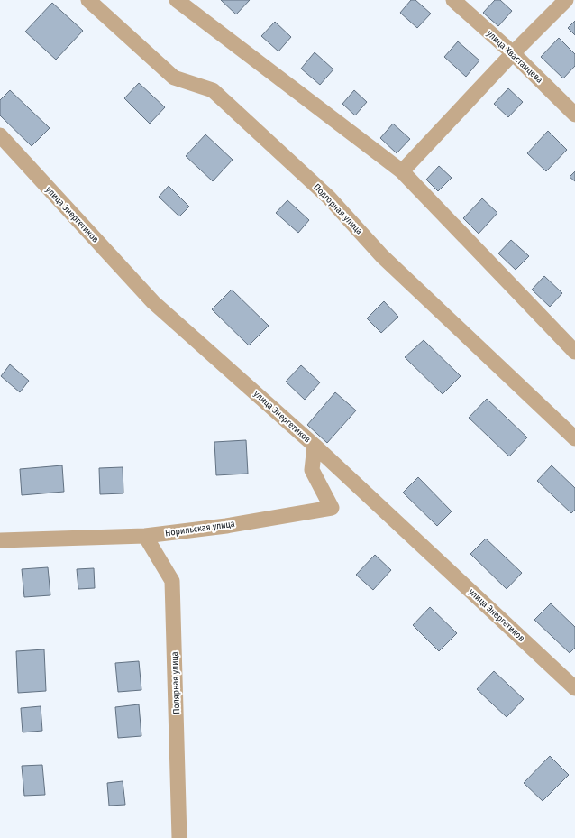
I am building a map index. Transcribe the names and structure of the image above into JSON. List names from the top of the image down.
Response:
{
  "streets": {
    "street": [
      "улица Хвастанцева",
      "Подгорная улица",
      "улица Энергетиков",
      "Норильская улица",
      "Полярная улица"
    ]
  },
  "crossings": [
    ["улица Энергетиков", "Норильская улица"],
    ["Норильская улица", "Полярная улица"]
  ]
}
